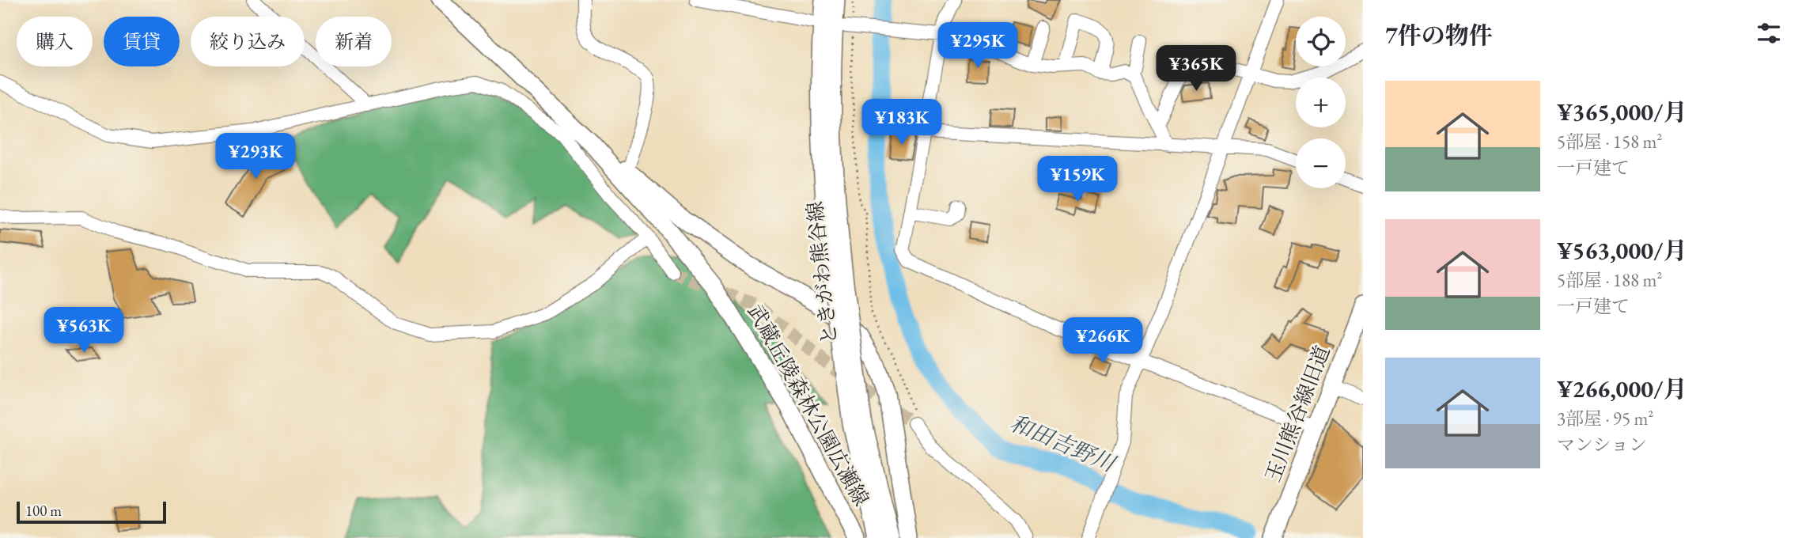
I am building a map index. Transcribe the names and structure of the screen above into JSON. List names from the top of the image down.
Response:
{
  "streets": {
    "main road": ["ときがわ熊谷線", "武蔵丘陵森林公園広瀬線", "玉川熊谷線旧道"]
  },
  "water": ["和田吉野川"],
  "scale_bar": "100 m",
  "page": {
    "heading": "7件の物件",
    "map_buttons": ["+", "−"],
    "chip": [
      "購入",
      "賃貸",
      "絞り込み",
      "新着"
    ],
    "price": [
      "¥295K",
      "¥365K",
      "¥183K",
      "¥293K",
      "¥159K",
      "¥563K",
      "¥266K"
    ],
    "list": [
      {
        "name": "¥365,000/月",
        "note": "5部屋 · 158 m² · 一戸建て"
      },
      {
        "name": "¥563,000/月",
        "note": "5部屋 · 188 m² · 一戸建て"
      },
      {
        "name": "¥266,000/月",
        "note": "3部屋 · 95 m² · マンション"
      }
    ],
    "scale": "100 m"
  }
}
